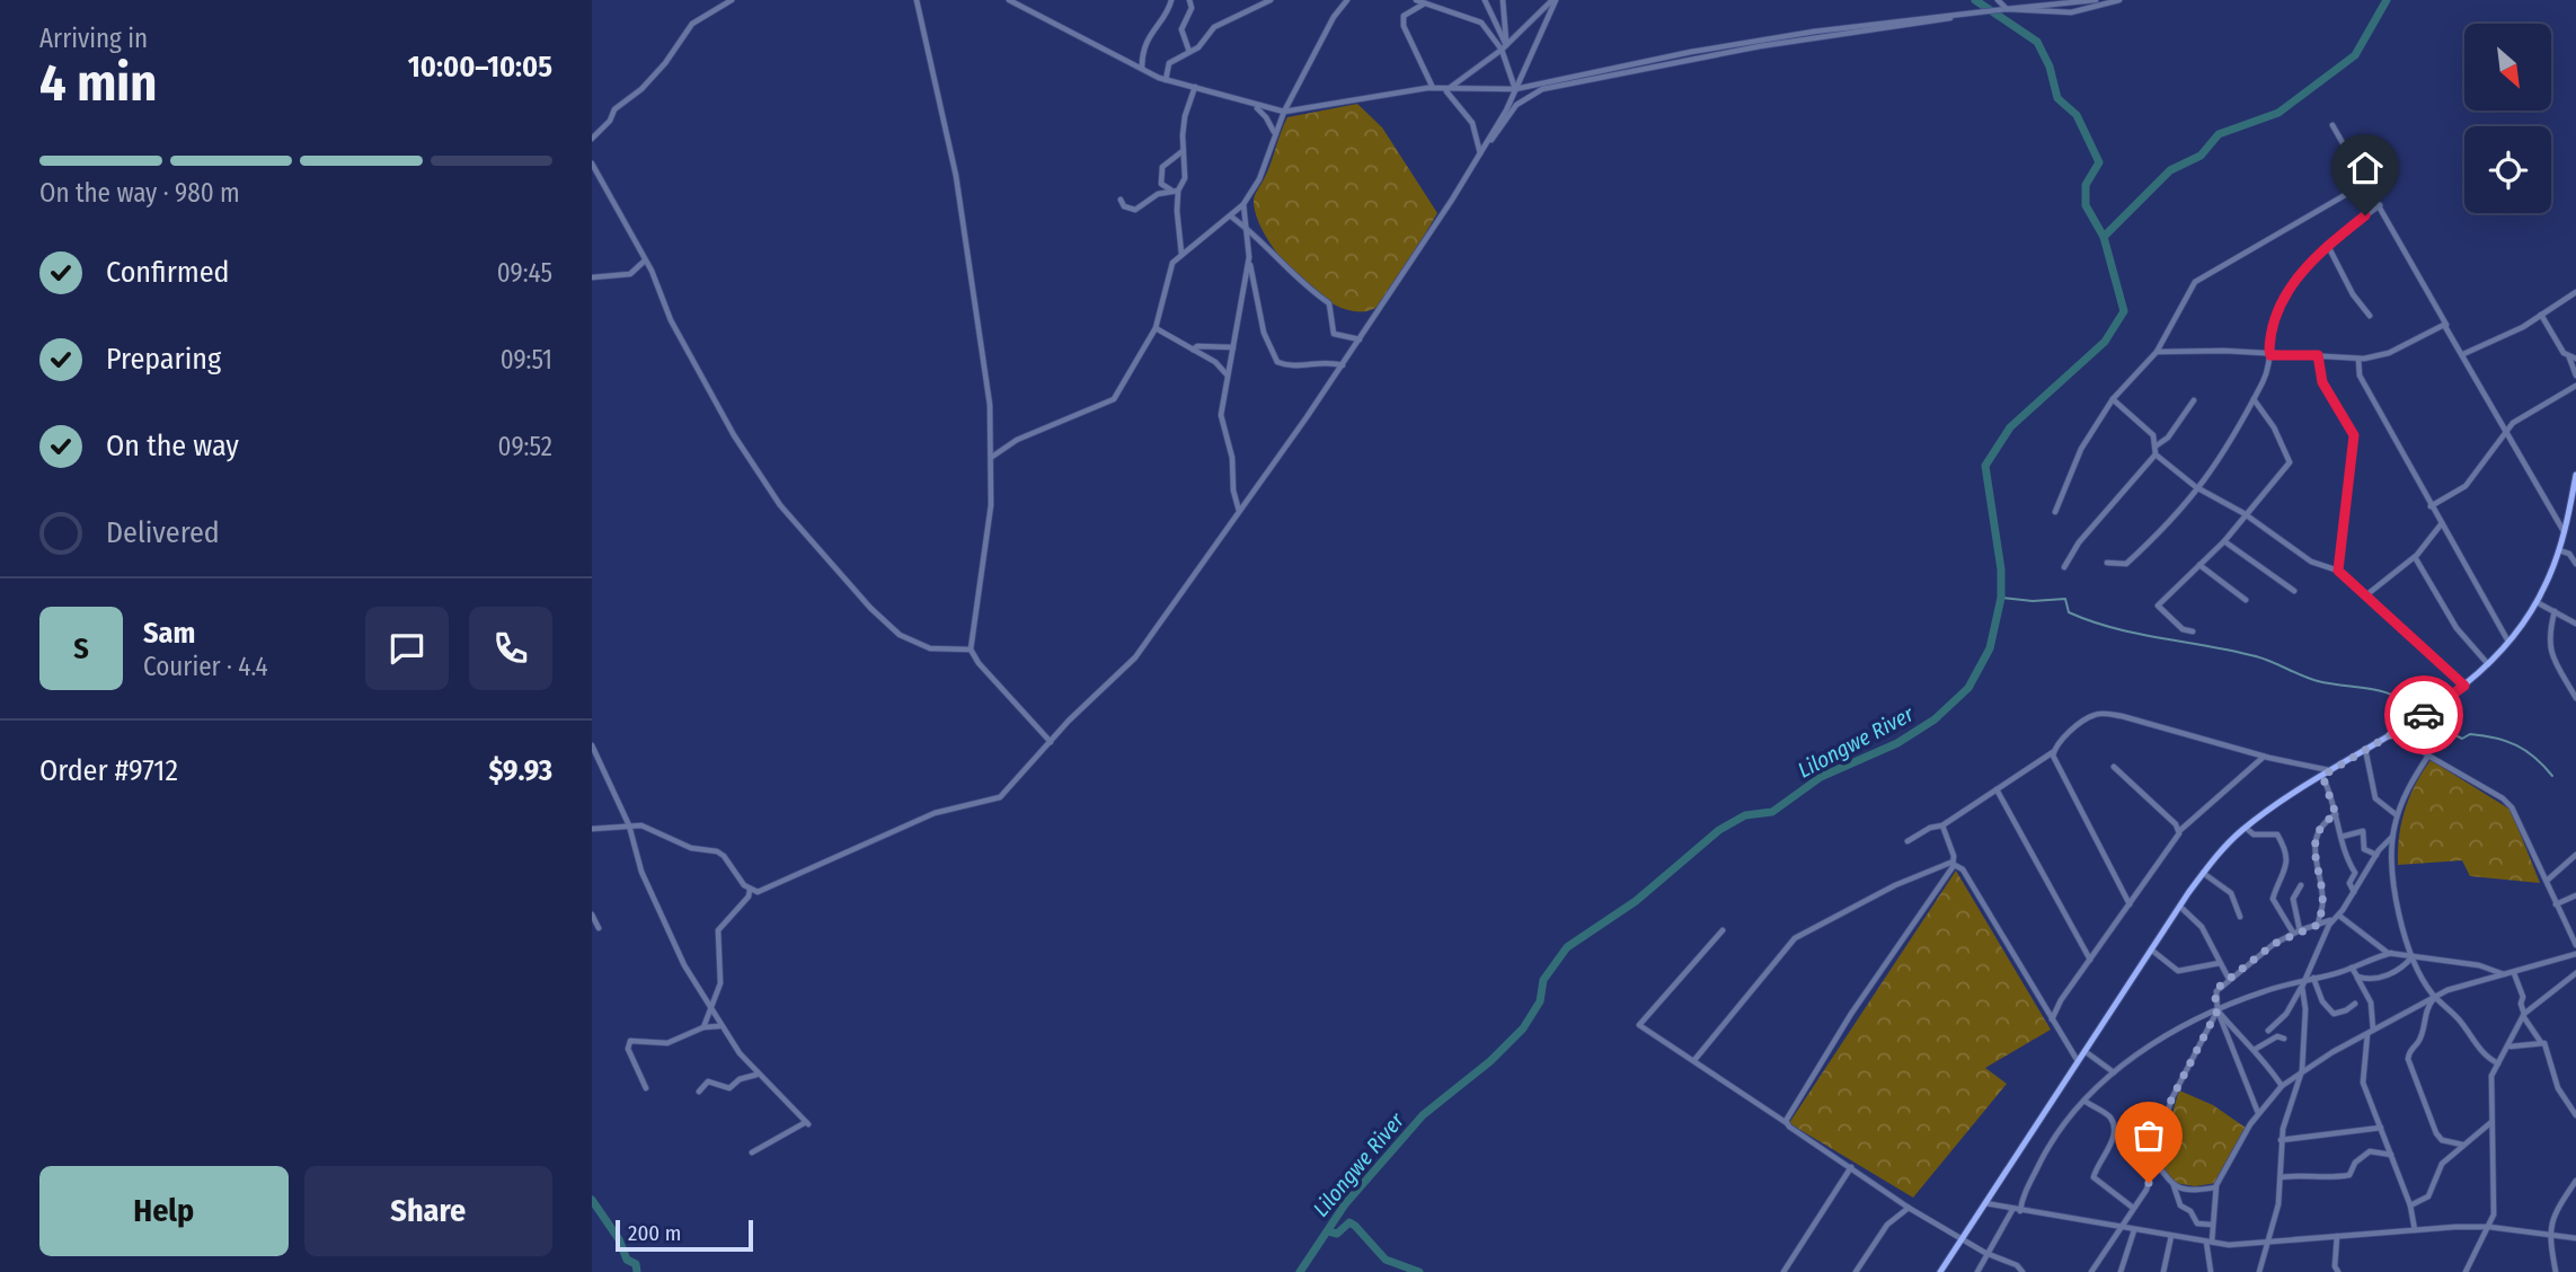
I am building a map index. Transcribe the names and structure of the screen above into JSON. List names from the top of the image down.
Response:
{
  "water": ["Lilongwe River"],
  "scale_bar": "200 m",
  "north": "bottom right",
  "page": {
    "heading": ["4 min", "Arriving in", "10:00–10:05"],
    "panel": [
      "Sam",
      "Courier · 4.4",
      "Order #9712",
      "$9.93"
    ],
    "bar": "On the way · 980 m",
    "list": [
      ["Confirmed", "09:45"],
      ["Preparing", "09:51"],
      ["On the way", "09:52"],
      "Delivered"
    ],
    "round": "S",
    "buttons": ["Help", "Share"],
    "scale": "200 m"
  }
}
